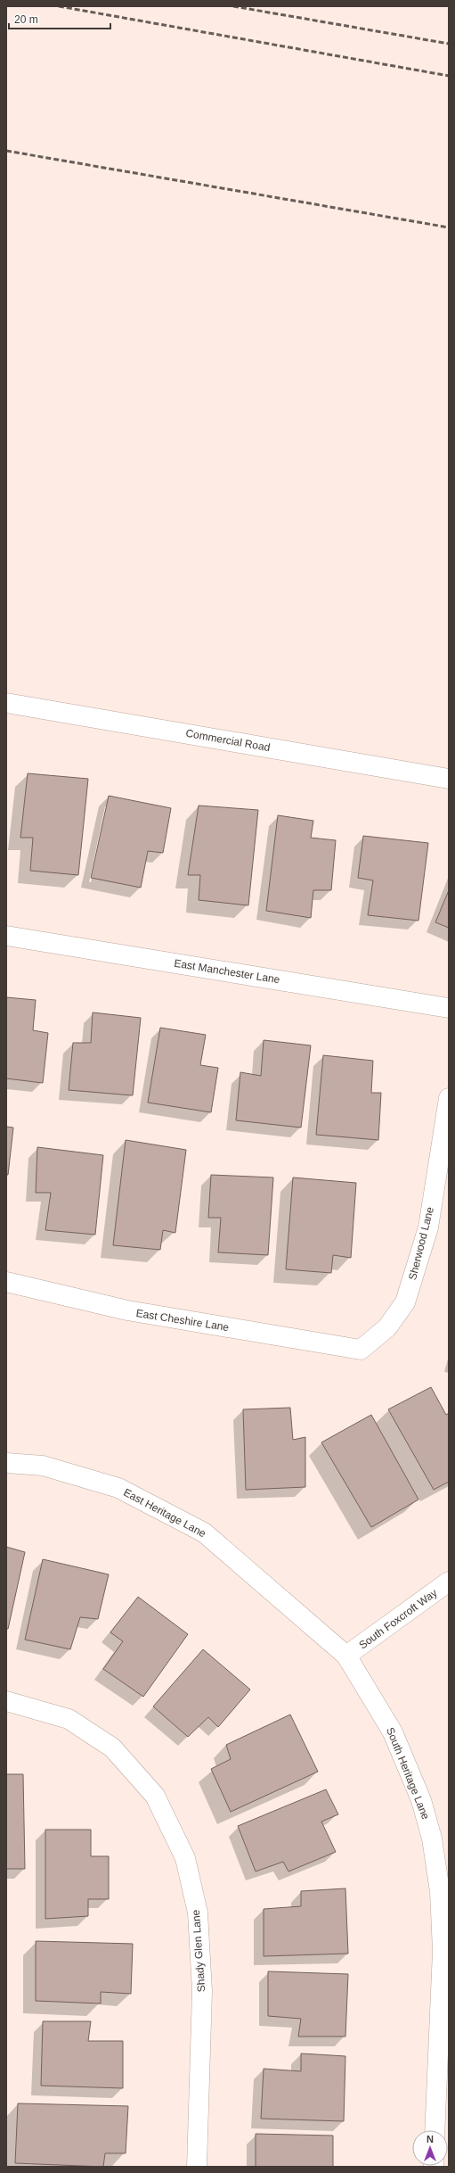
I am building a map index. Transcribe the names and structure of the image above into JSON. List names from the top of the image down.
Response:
{
  "streets": {
    "street": [
      "Commercial Road",
      "East Manchester Lane",
      "Sherwood Lane",
      "East Cheshire Lane",
      "East Heritage Lane",
      "South Foxcroft Way",
      "South Heritage Lane",
      "Shady Glen Lane"
    ]
  },
  "crossings": [
    ["Sherwood Lane", "East Cheshire Lane"],
    ["East Heritage Lane", "South Foxcroft Way"],
    ["East Heritage Lane", "South Heritage Lane"],
    ["South Foxcroft Way", "South Heritage Lane"]
  ],
  "scale_bar": "20 m",
  "north": "top"
}
